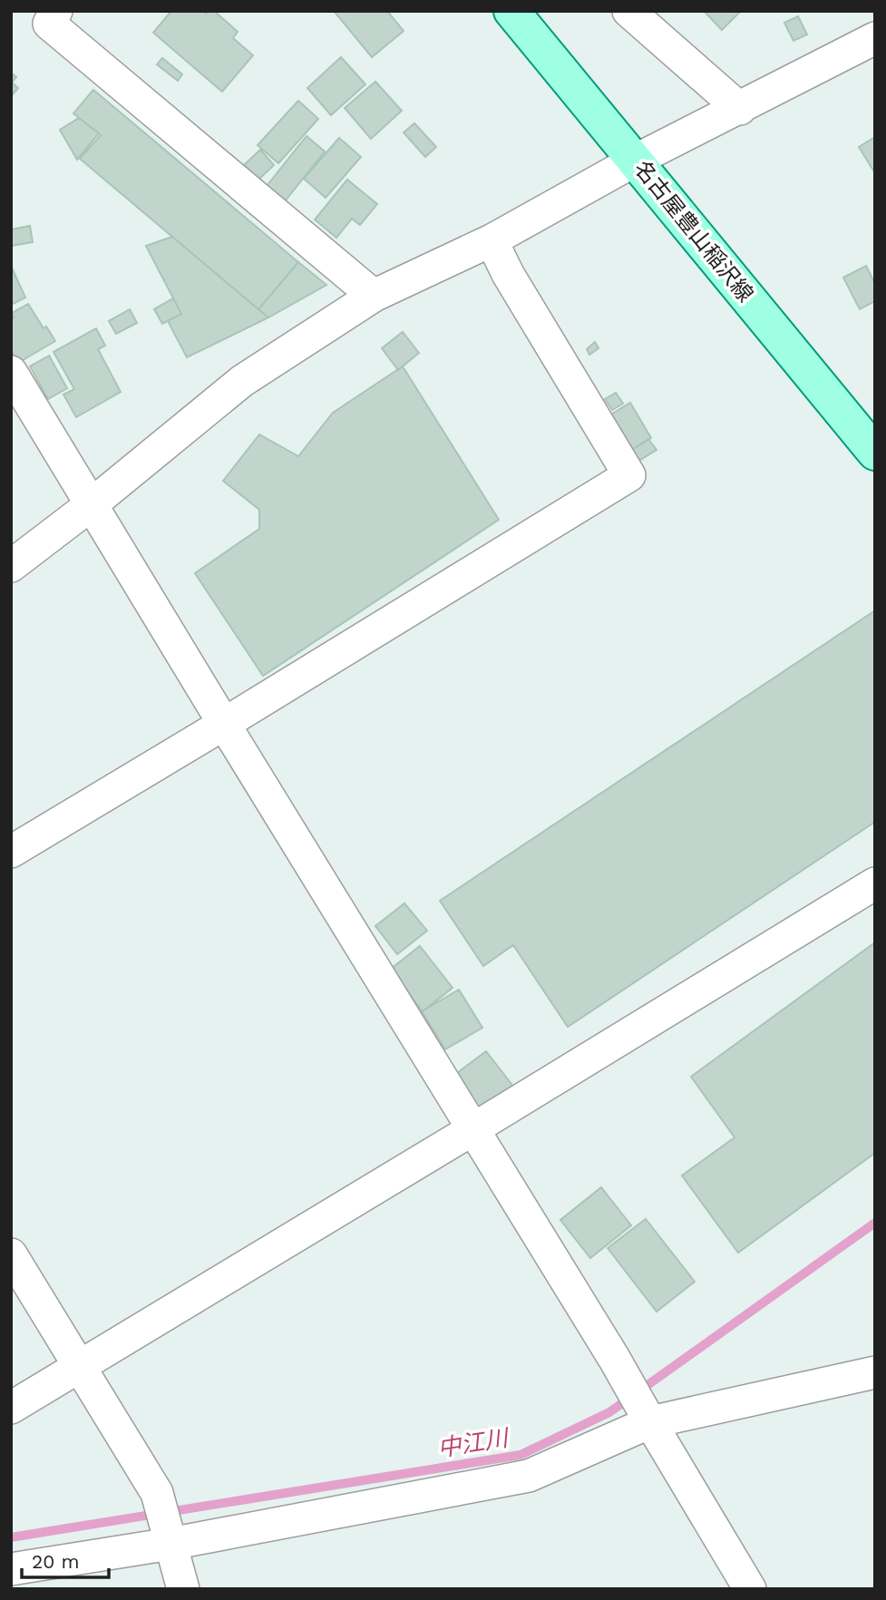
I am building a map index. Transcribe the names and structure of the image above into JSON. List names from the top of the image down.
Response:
{
  "streets": {
    "main road": ["名古屋豊山稲沢線"]
  },
  "water": ["中江川"],
  "scale_bar": "20 m"
}
